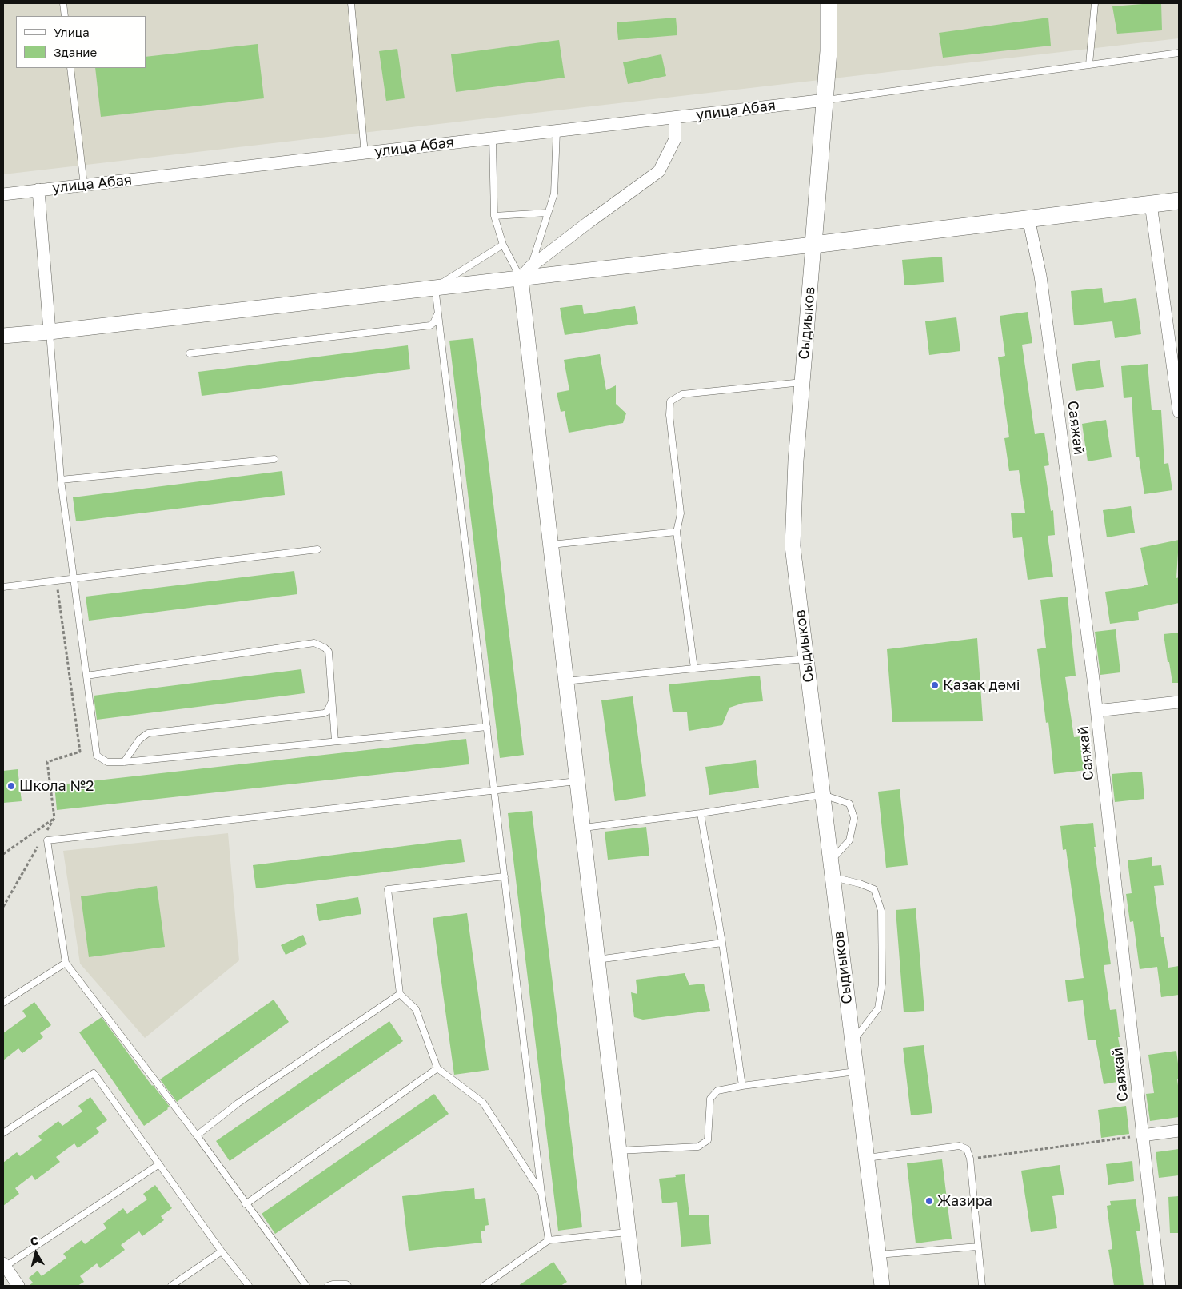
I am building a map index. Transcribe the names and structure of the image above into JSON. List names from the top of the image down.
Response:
{
  "streets": {
    "main road": ["Сыдиыков"],
    "street": ["улица Абая", "Саяжай"]
  },
  "crossings": [
    ["улица Абая", "Сыдиыков"]
  ],
  "places": ["Қазақ дәмі", "Школа №2", "Жазира"],
  "legend": ["Улица", "Здание"],
  "north": "top"
}
